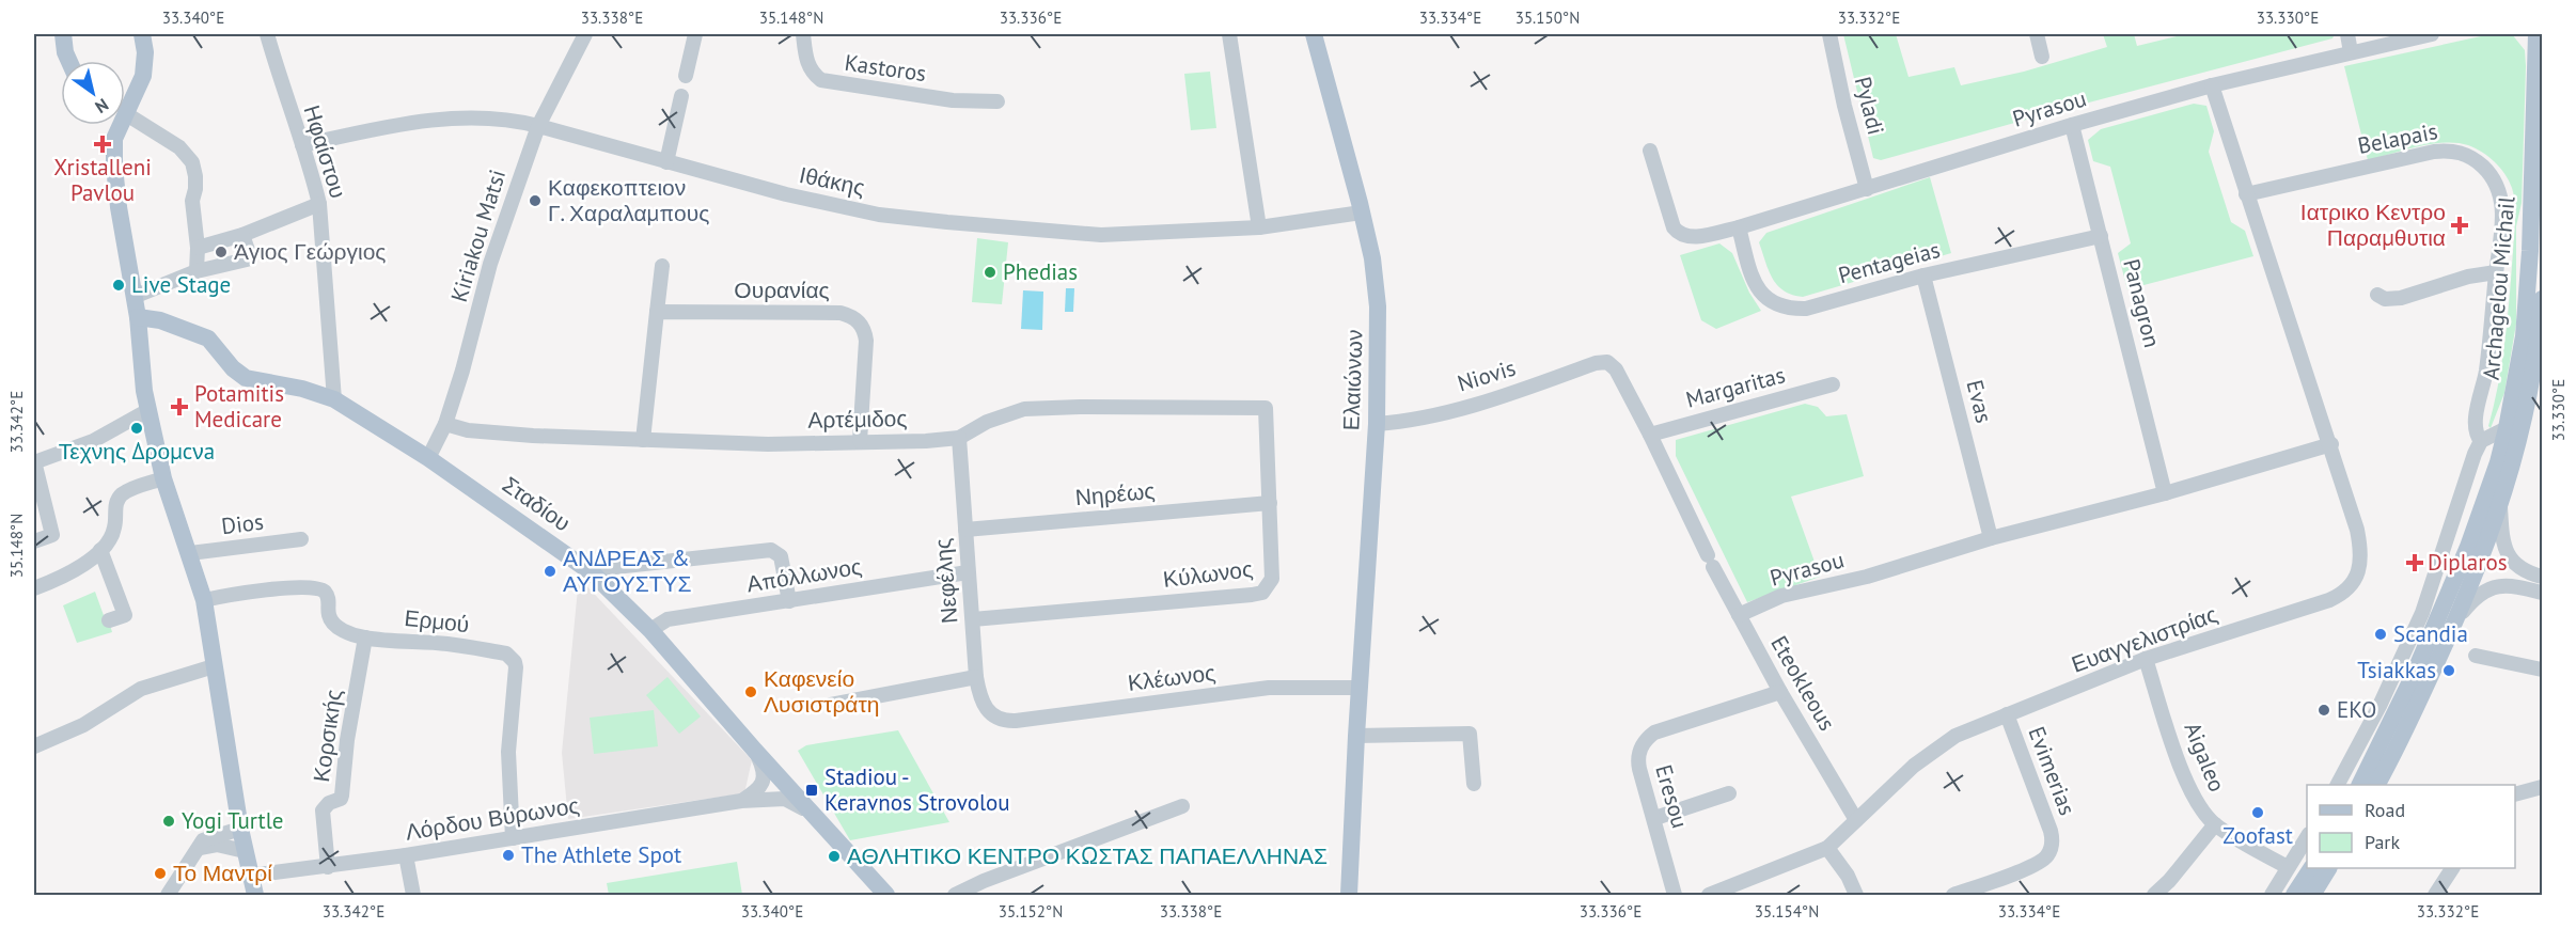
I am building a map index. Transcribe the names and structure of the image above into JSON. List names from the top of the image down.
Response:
{
  "streets": {
    "main road": ["Archagelou Michail", "Ελαιώνων", "Σταδίου"],
    "street": [
      "Kastoros",
      "Pyladi",
      "Pyrasou",
      "Belapais",
      "Ηφαίστου",
      "Ιθάκης",
      "Kiriakou Matsi",
      "Pentageias",
      "Ουρανίας",
      "Panagron",
      "Niovis",
      "Margaritas",
      "Evas",
      "Αρτέμιδος",
      "Νηρέως",
      "Dios",
      "Κύλωνος",
      "Απόλλωνος",
      "Νεφέλης",
      "Ερμού",
      "Ευαγγελιστρίας",
      "Κλέωνος",
      "Eteokleous",
      "Κορσικής",
      "Aigaleo",
      "Evimerias",
      "Eresou",
      "Λόρδου Βύρωνος"
    ]
  },
  "crossings": [
    ["Pyladi", "Pyrasou"],
    ["Pyrasou", "Pentageias"],
    ["Pyrasou", "Panagron"],
    ["Pyrasou", "Evas"],
    ["Pyrasou", "Ευαγγελιστρίας"],
    ["Pyrasou", "Eteokleous"],
    ["Belapais", "Ευαγγελιστρίας"],
    ["Ηφαίστου", "Ιθάκης"],
    ["Ηφαίστου", "Σταδίου"],
    ["Ιθάκης", "Kiriakou Matsi"],
    ["Ιθάκης", "Ελαιώνων"],
    ["Kiriakou Matsi", "Αρτέμιδος"],
    ["Kiriakou Matsi", "Σταδίου"],
    ["Pentageias", "Panagron"],
    ["Pentageias", "Evas"],
    ["Ουρανίας", "Αρτέμιδος"],
    ["Niovis", "Ελαιώνων"],
    ["Niovis", "Eteokleous"],
    ["Ελαιώνων", "Κλέωνος"],
    ["Margaritas", "Eteokleous"],
    ["Αρτέμιδος", "Κύλωνος"],
    ["Αρτέμιδος", "Νεφέλης"],
    ["Νηρέως", "Κύλωνος"],
    ["Νηρέως", "Νεφέλης"],
    ["Σταδίου", "Απόλλωνος"],
    ["Σταδίου", "Λόρδου Βύρωνος"],
    ["Κύλωνος", "Νεφέλης"],
    ["Απόλλωνος", "Νεφέλης"],
    ["Νεφέλης", "Κλέωνος"],
    ["Ερμού", "Κορσικής"],
    ["Ερμού", "Λόρδου Βύρωνος"],
    ["Ευαγγελιστρίας", "Eteokleous"],
    ["Ευαγγελιστρίας", "Aigaleo"],
    ["Ευαγγελιστρίας", "Evimerias"],
    ["Eteokleous", "Eresou"],
    ["Κορσικής", "Λόρδου Βύρωνος"]
  ],
  "places": {
    "health": [
      "Xristalleni Pavlou",
      "Ιατρικο Κεντρο Παραμθυτια",
      "Potamitis Medicare",
      "Diplaros"
    ],
    "other": [
      "Καφεκοπτειον Γ. Χαραλαμπους",
      "Άγιος Γεώργιος",
      "Phedias",
      "Live Stage",
      "Τεχνης Δρομcνa",
      "ΑΝΔΡΕΑΣ & ΑΥΓΟΥΣΤΥΣ",
      "Scandia",
      "Tsiakkas",
      "Καφενείο Λυσιστράτη",
      "EKO",
      "Zoofast",
      "Yogi Turtle",
      "The Athlete Spot",
      "ΑΘΛΗΤΙΚΟ ΚΕΝΤΡΟ ΚΩΣΤΑΣ ΠΑΠΑΕΛΛΗΝΑΣ",
      "Το Μαντρί"
    ],
    "transit": ["Stadiou - Keravnos Strovolou"]
  },
  "legend": ["Road", "Park"],
  "north": "bottom right",
  "coordinates": [
    "33.340°E",
    "33.338°E",
    "35.148°N",
    "33.336°E",
    "33.334°E",
    "35.150°N",
    "33.332°E",
    "33.330°E",
    "33.342°E",
    "35.152°N",
    "35.154°N"
  ]
}
